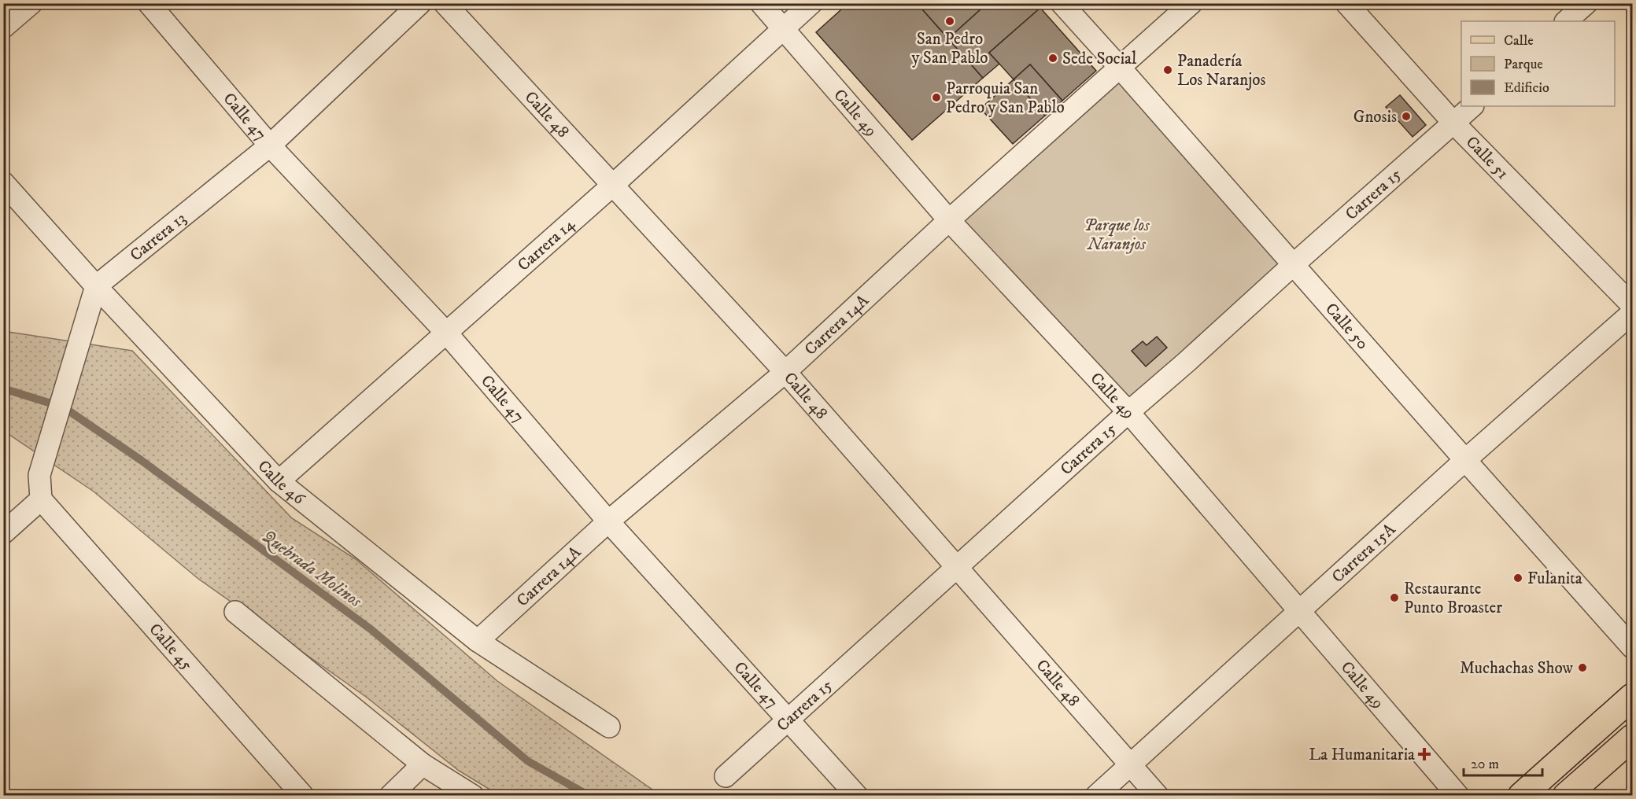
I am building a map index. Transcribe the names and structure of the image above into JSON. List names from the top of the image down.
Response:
{
  "streets": {
    "street": [
      "Calle 49",
      "Calle 48",
      "Calle 47",
      "Calle 51",
      "Carrera 15",
      "Carrera 13",
      "Carrera 14",
      "Carrera 14A",
      "Calle 50",
      "Calle 46",
      "Carrera 15A",
      "Calle 45"
    ]
  },
  "crossings": [
    ["Calle 49", "Carrera 15"],
    ["Calle 49", "Carrera 14"],
    ["Calle 49", "Carrera 14A"],
    ["Calle 49", "Carrera 15A"],
    ["Calle 48", "Carrera 15"],
    ["Calle 48", "Carrera 14"],
    ["Calle 48", "Carrera 14A"],
    ["Calle 48", "Carrera 15A"],
    ["Calle 47", "Carrera 15"],
    ["Calle 47", "Carrera 13"],
    ["Calle 47", "Carrera 14"],
    ["Calle 47", "Carrera 14A"],
    ["Calle 51", "Carrera 15"],
    ["Carrera 15", "Calle 50"],
    ["Carrera 13", "Calle 46"],
    ["Carrera 14", "Calle 46"],
    ["Carrera 14A", "Calle 50"],
    ["Carrera 14A", "Calle 46"],
    ["Calle 50", "Carrera 15A"]
  ],
  "water": ["Quebrada Molinos"],
  "parks": ["Parque los Naranjos"],
  "places": {
    "other": [
      "San Pedro y San Pablo",
      "Sede Social",
      "Panadería Los Naranjos",
      "Parroquia San Pedro y San Pablo",
      "Gnosis",
      "Fulanita",
      "Restaurante Punto Broaster",
      "Muchachas Show"
    ],
    "health": ["La Humanitaria"]
  },
  "legend": ["Calle", "Parque", "Edificio"],
  "scale_bar": "20 m"
}
